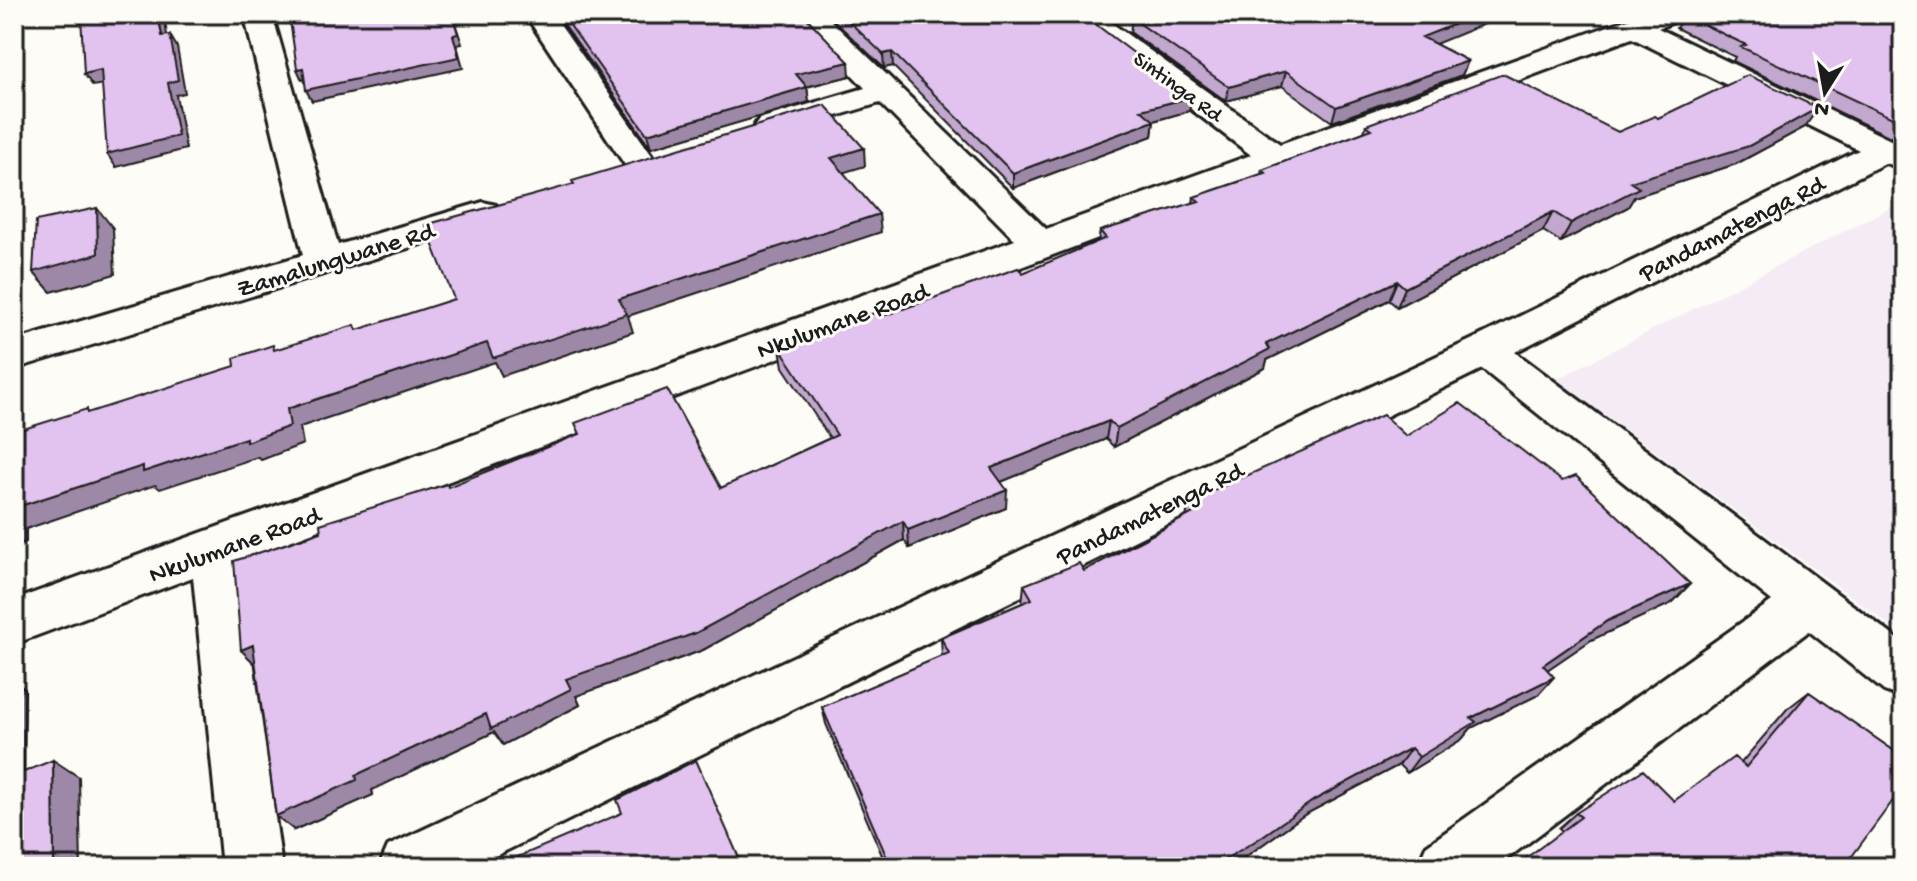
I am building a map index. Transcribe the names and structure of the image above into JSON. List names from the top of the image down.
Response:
{
  "streets": {
    "street": [
      "Sintinga Rd",
      "Pandamatenga Rd",
      "Zamalungwane Rd",
      "Nkulumane Road"
    ]
  },
  "crossings": [
    ["Sintinga Rd", "Nkulumane Road"]
  ],
  "north": "bottom"
}
